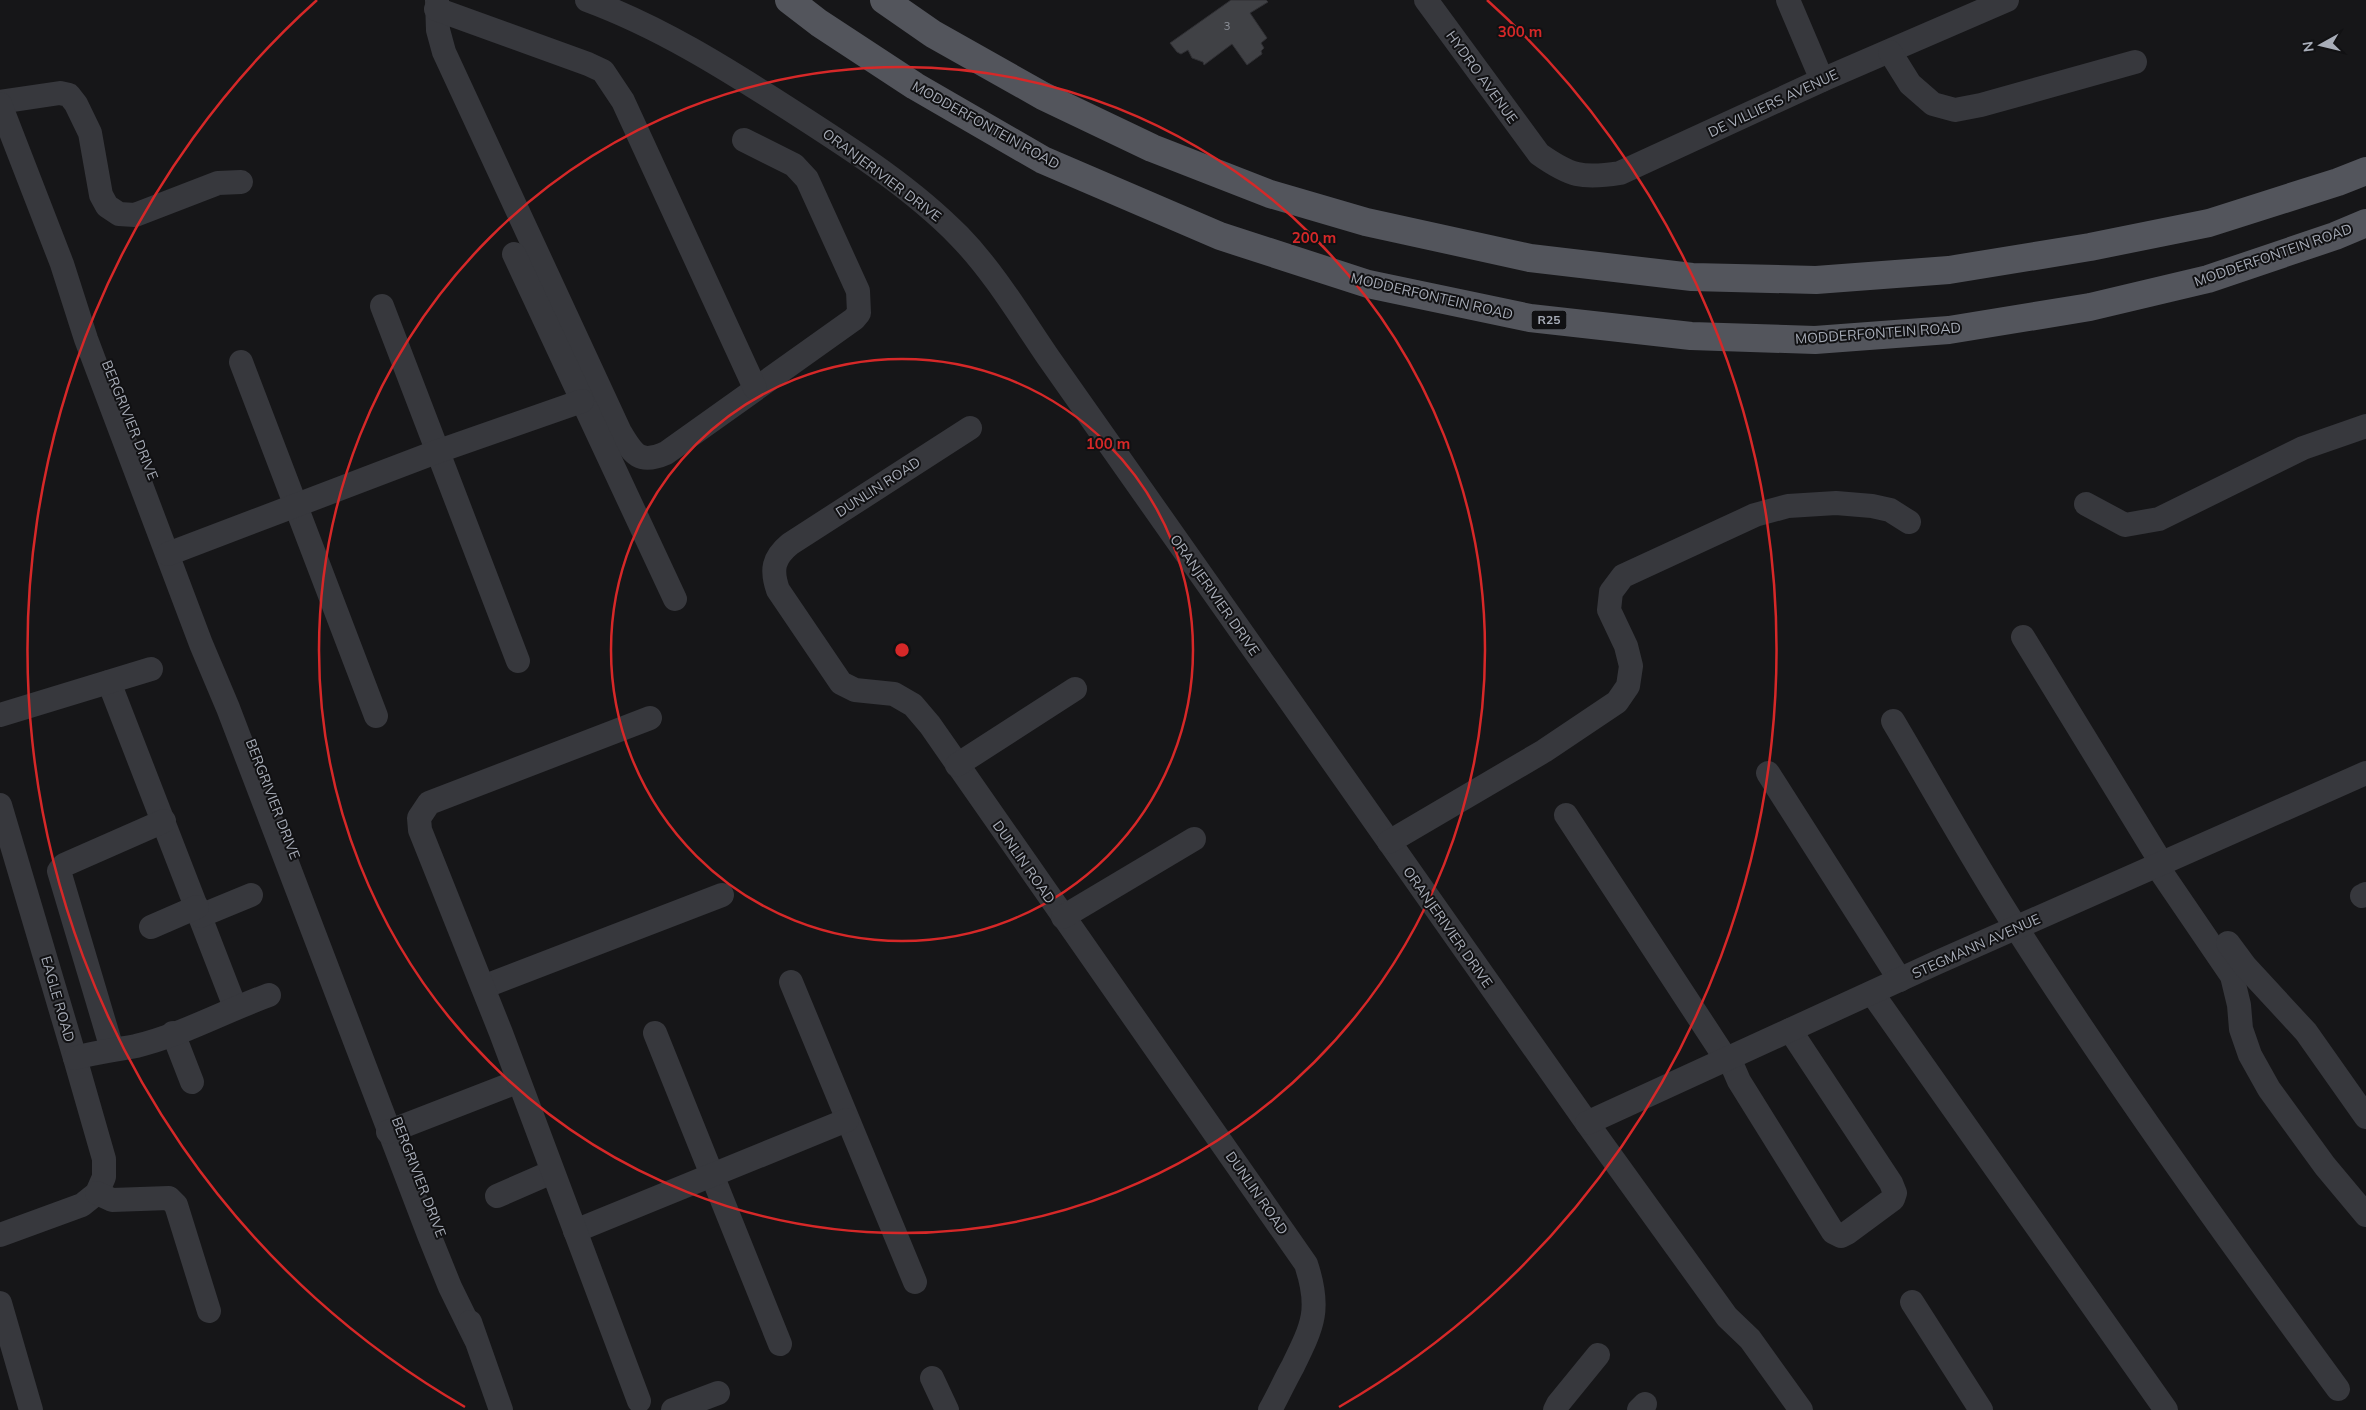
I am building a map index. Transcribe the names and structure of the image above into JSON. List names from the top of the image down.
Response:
{
  "streets": {
    "main road": ["MODDERFONTEIN ROAD", "R25"],
    "street": [
      "HYDRO AVENUE",
      "DE VILLIERS AVENUE",
      "ORANJERIVIER DRIVE",
      "BERGRIVIER DRIVE",
      "DUNLIN ROAD",
      "STEGMANN AVENUE",
      "EAGLE ROAD"
    ]
  },
  "crossings": [
    ["HYDRO AVENUE", "DE VILLIERS AVENUE"],
    ["ORANJERIVIER DRIVE", "STEGMANN AVENUE"]
  ],
  "house_numbers": ["3"],
  "north": "left",
  "rings": ["300 m", "200 m", "100 m"]
}
